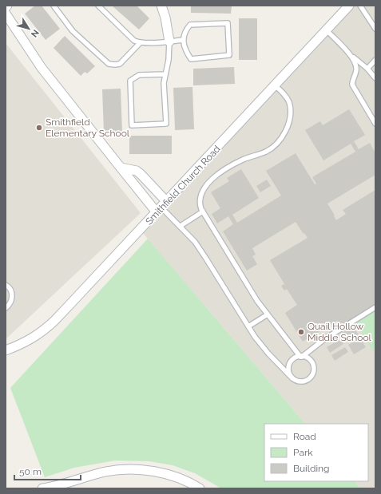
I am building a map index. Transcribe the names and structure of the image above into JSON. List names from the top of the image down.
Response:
{
  "streets": {
    "street": ["Smithfield Church Road"]
  },
  "places": ["Smithfield Elementary School", "Quail Hollow Middle School"],
  "legend": ["Road", "Park", "Building"],
  "scale_bar": "50 m",
  "north": "bottom right"
}
